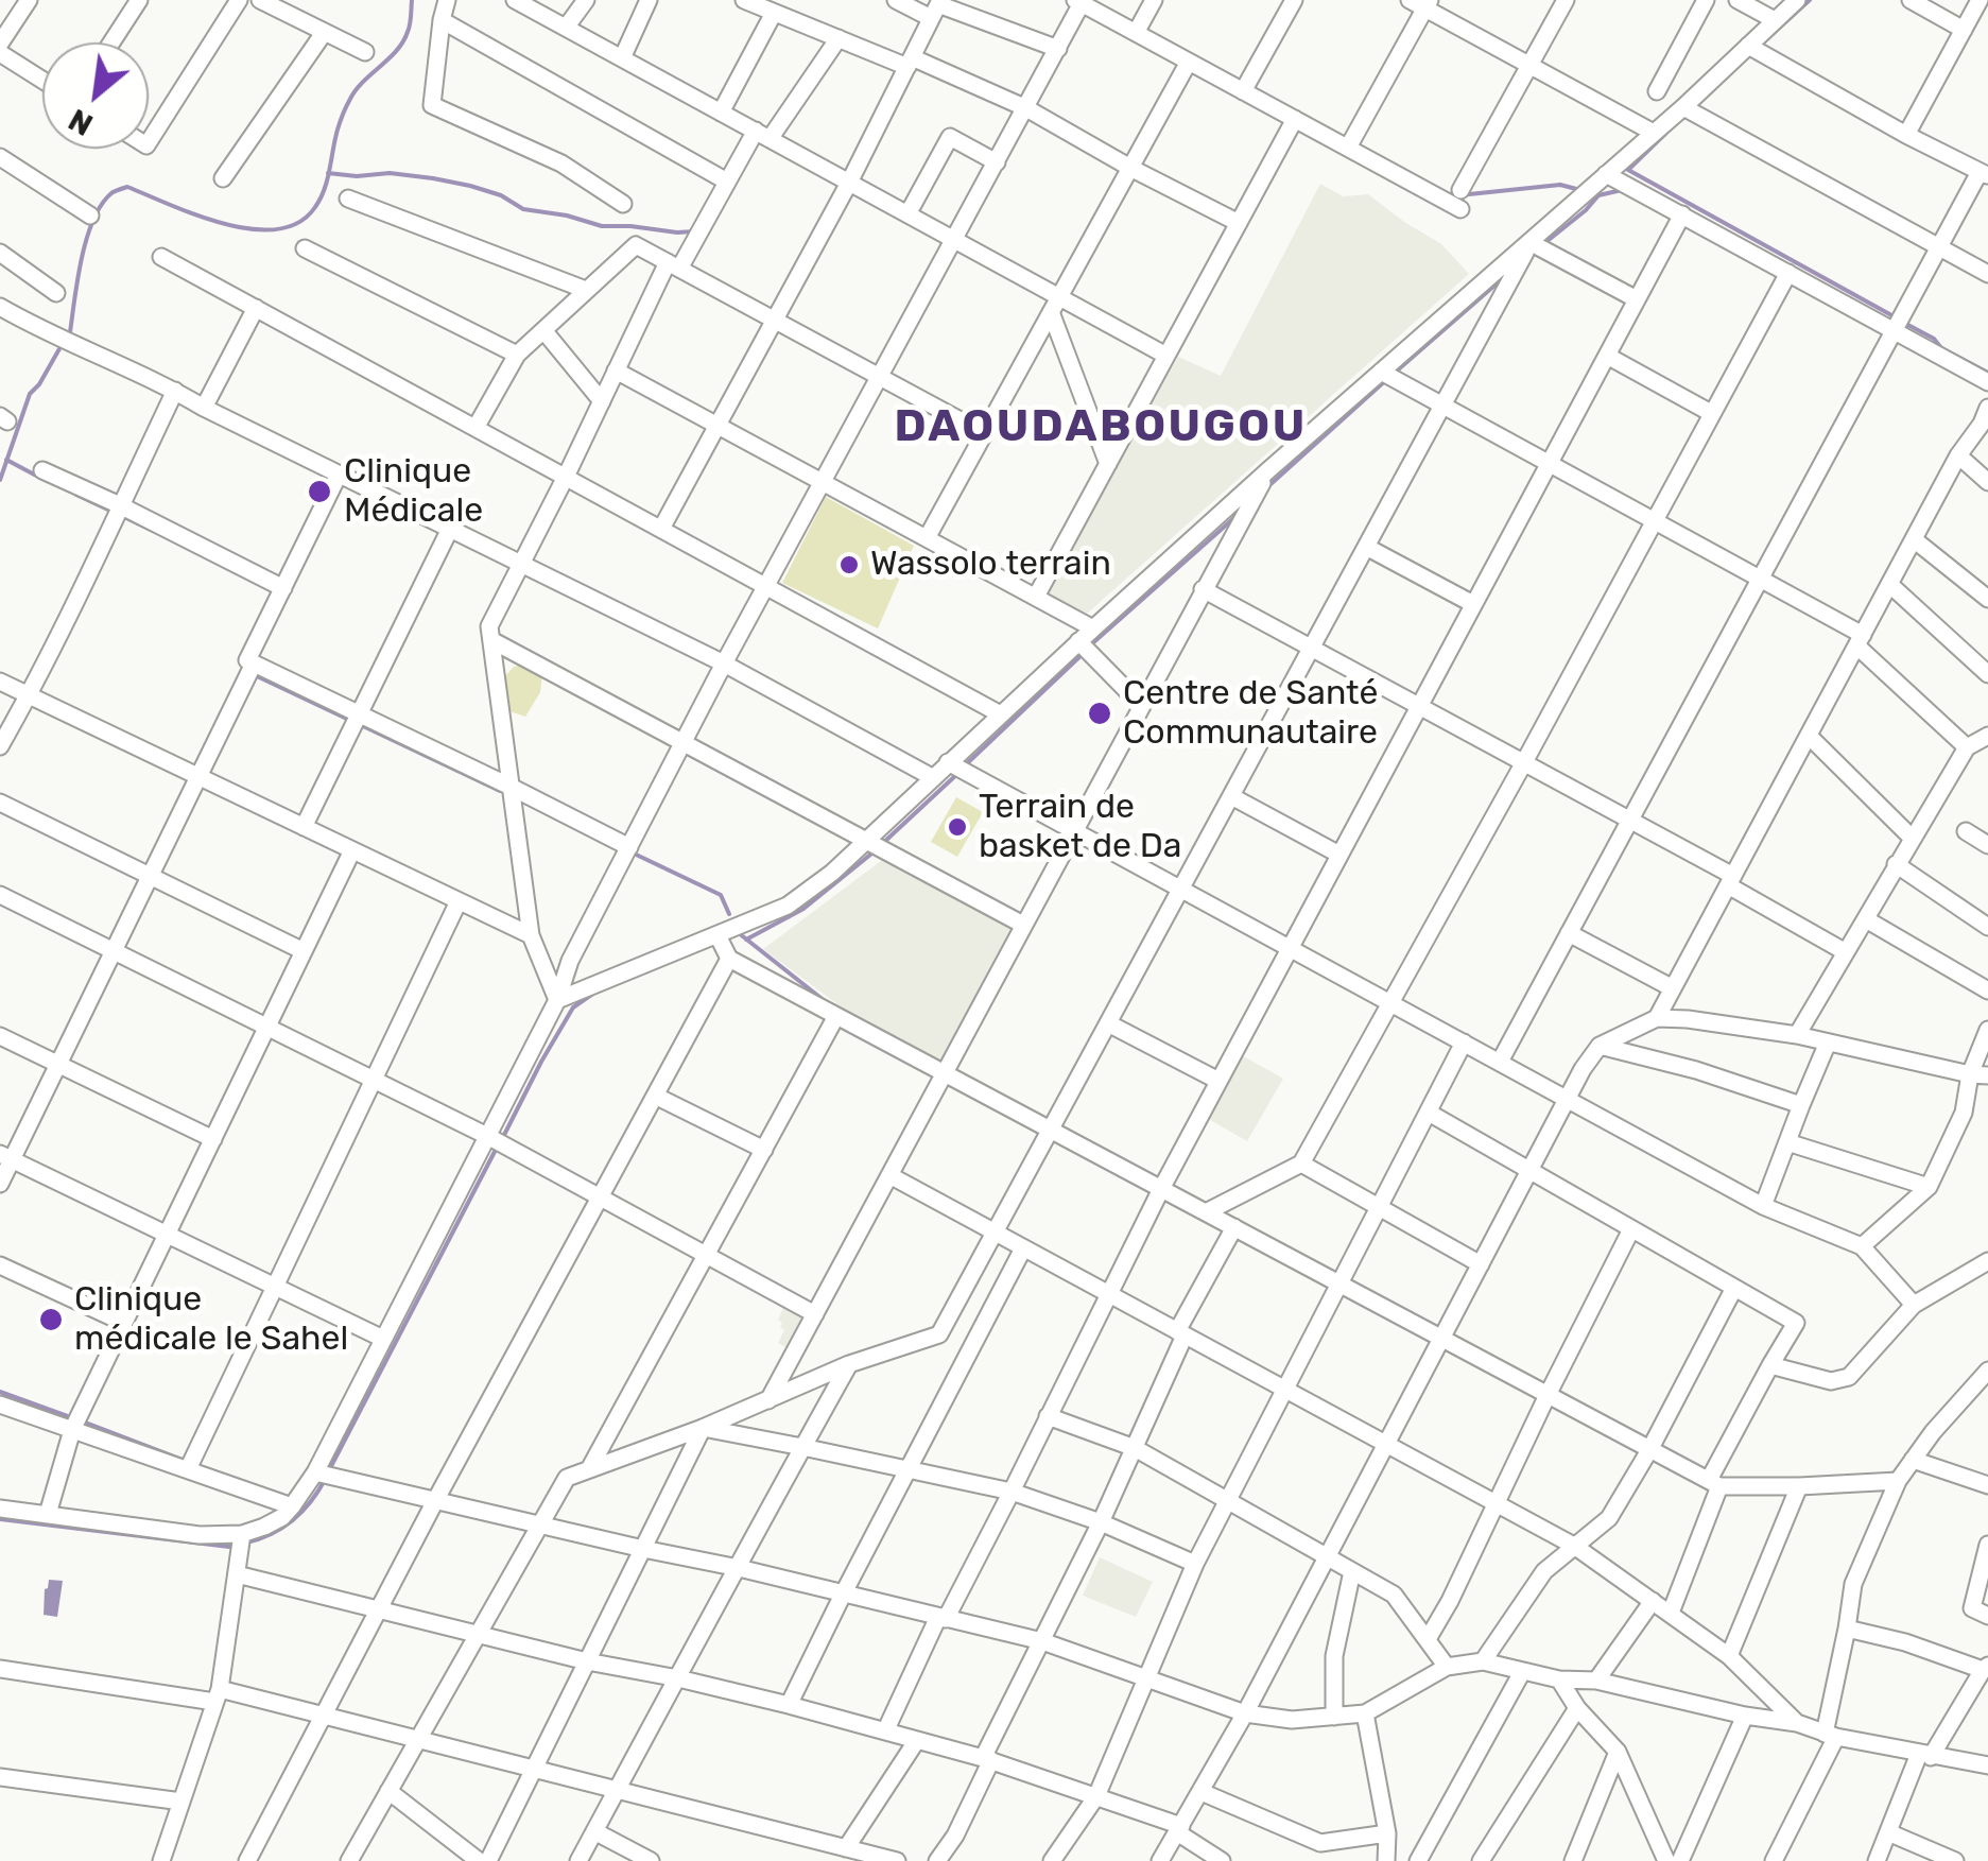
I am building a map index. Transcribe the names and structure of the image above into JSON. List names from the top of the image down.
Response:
{
  "districts": ["DAOUDABOUGOU"],
  "places": [
    "Clinique Médicale",
    "Wassolo terrain",
    "Centre de Santé Communautaire",
    "Terrain de basket de Da",
    "Clinique médicale le Sahel"
  ],
  "north": "bottom left"
}
